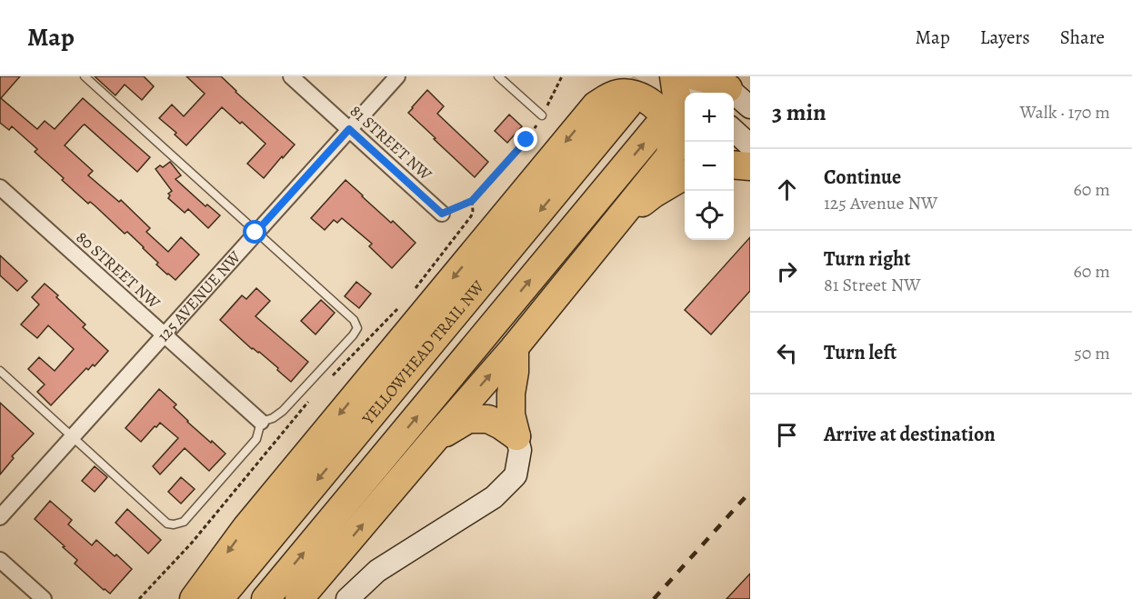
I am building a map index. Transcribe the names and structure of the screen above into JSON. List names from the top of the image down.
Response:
{
  "streets": {
    "highway": ["YELLOWHEAD TRAIL NW"],
    "street": ["81 STREET NW", "80 STREET NW", "125 AVENUE NW"]
  },
  "crossings": [
    ["81 STREET NW", "125 AVENUE NW"],
    ["80 STREET NW", "125 AVENUE NW"]
  ],
  "page": {
    "header": "Map",
    "nav": ["Map", "Layers", "Share"],
    "heading": ["3 min", "Walk · 170 m"],
    "map_buttons": ["+", "−"],
    "list": [
      ["Continue", "125 Avenue NW", "60 m"],
      ["Turn right", "81 Street NW", "60 m"],
      ["Turn left", "50 m"],
      "Arrive at destination"
    ]
  }
}
